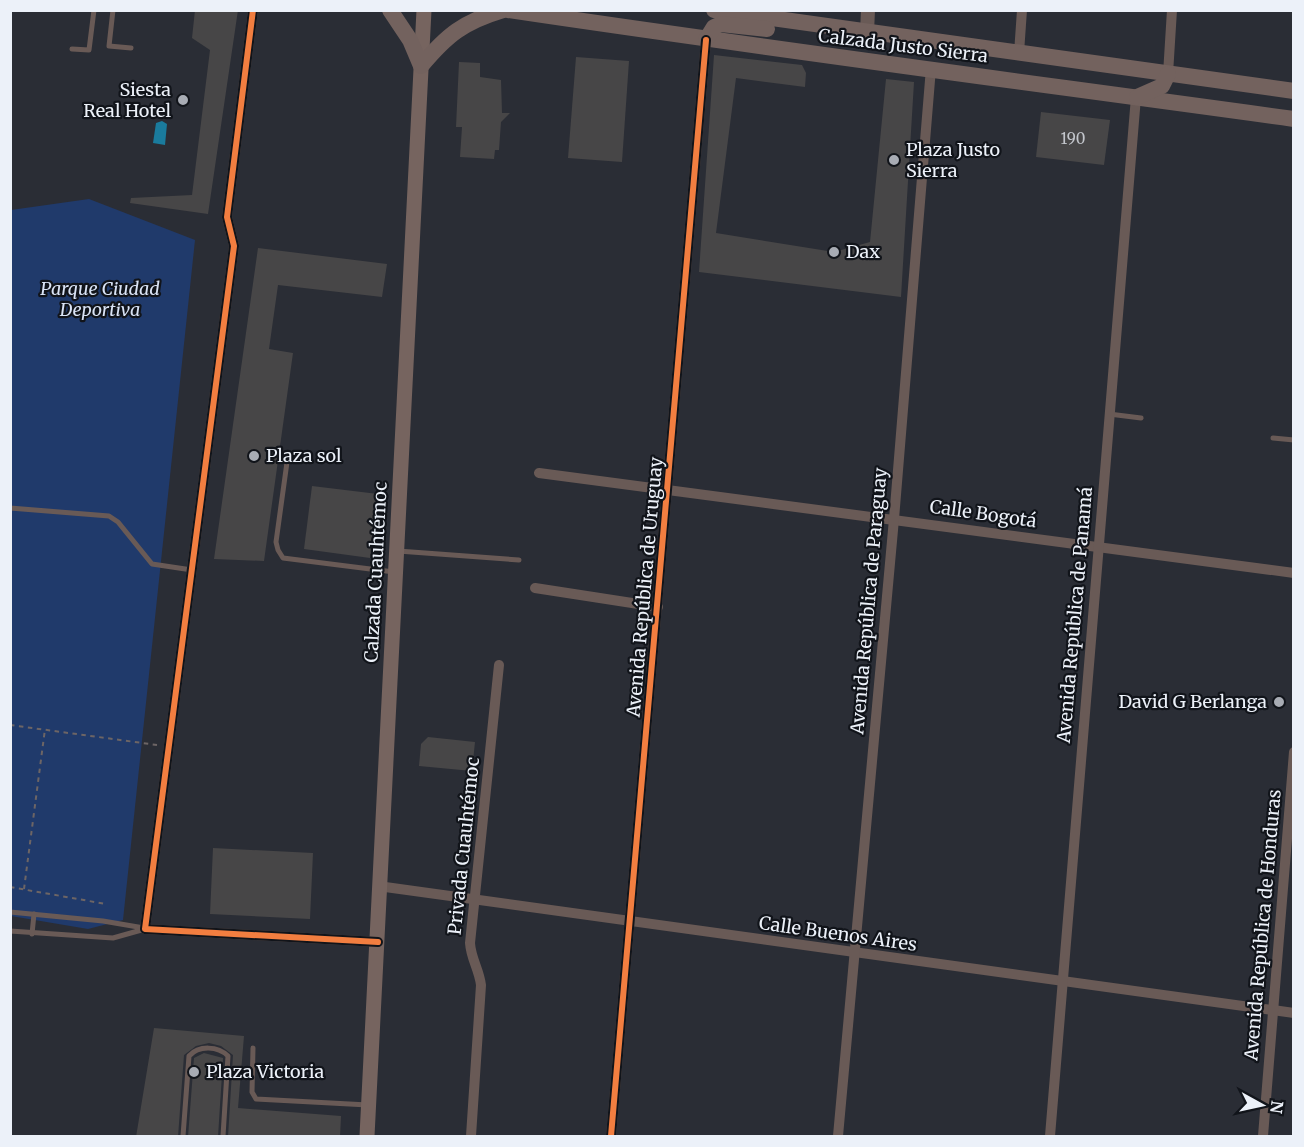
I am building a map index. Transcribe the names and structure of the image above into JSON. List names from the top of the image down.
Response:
{
  "streets": {
    "main road": ["Calzada Justo Sierra", "Calzada Cuauhtémoc"],
    "street": [
      "Calle Bogotá",
      "Avenida República de Uruguay",
      "Avenida República de Paraguay",
      "Avenida República de Panamá",
      "Privada Cuauhtémoc",
      "Avenida República de Honduras",
      "Calle Buenos Aires"
    ]
  },
  "crossings": [
    ["Calzada Justo Sierra", "Avenida República de Uruguay"],
    ["Calzada Justo Sierra", "Avenida República de Paraguay"],
    ["Calzada Justo Sierra", "Avenida República de Panamá"],
    ["Calle Bogotá", "Avenida República de Uruguay"],
    ["Calle Bogotá", "Avenida República de Paraguay"],
    ["Calle Bogotá", "Avenida República de Panamá"],
    ["Calzada Cuauhtémoc", "Calle Buenos Aires"],
    ["Avenida República de Uruguay", "Calle Buenos Aires"],
    ["Avenida República de Paraguay", "Calle Buenos Aires"],
    ["Avenida República de Panamá", "Calle Buenos Aires"],
    ["Privada Cuauhtémoc", "Calle Buenos Aires"],
    ["Avenida República de Honduras", "Calle Buenos Aires"]
  ],
  "parks": ["Parque Ciudad Deportiva"],
  "places": [
    "Siesta Real Hotel",
    "Plaza Justo Sierra",
    "Dax",
    "Plaza sol",
    "David G Berlanga",
    "Plaza Victoria"
  ],
  "house_numbers": ["190"],
  "north": "right"
}
